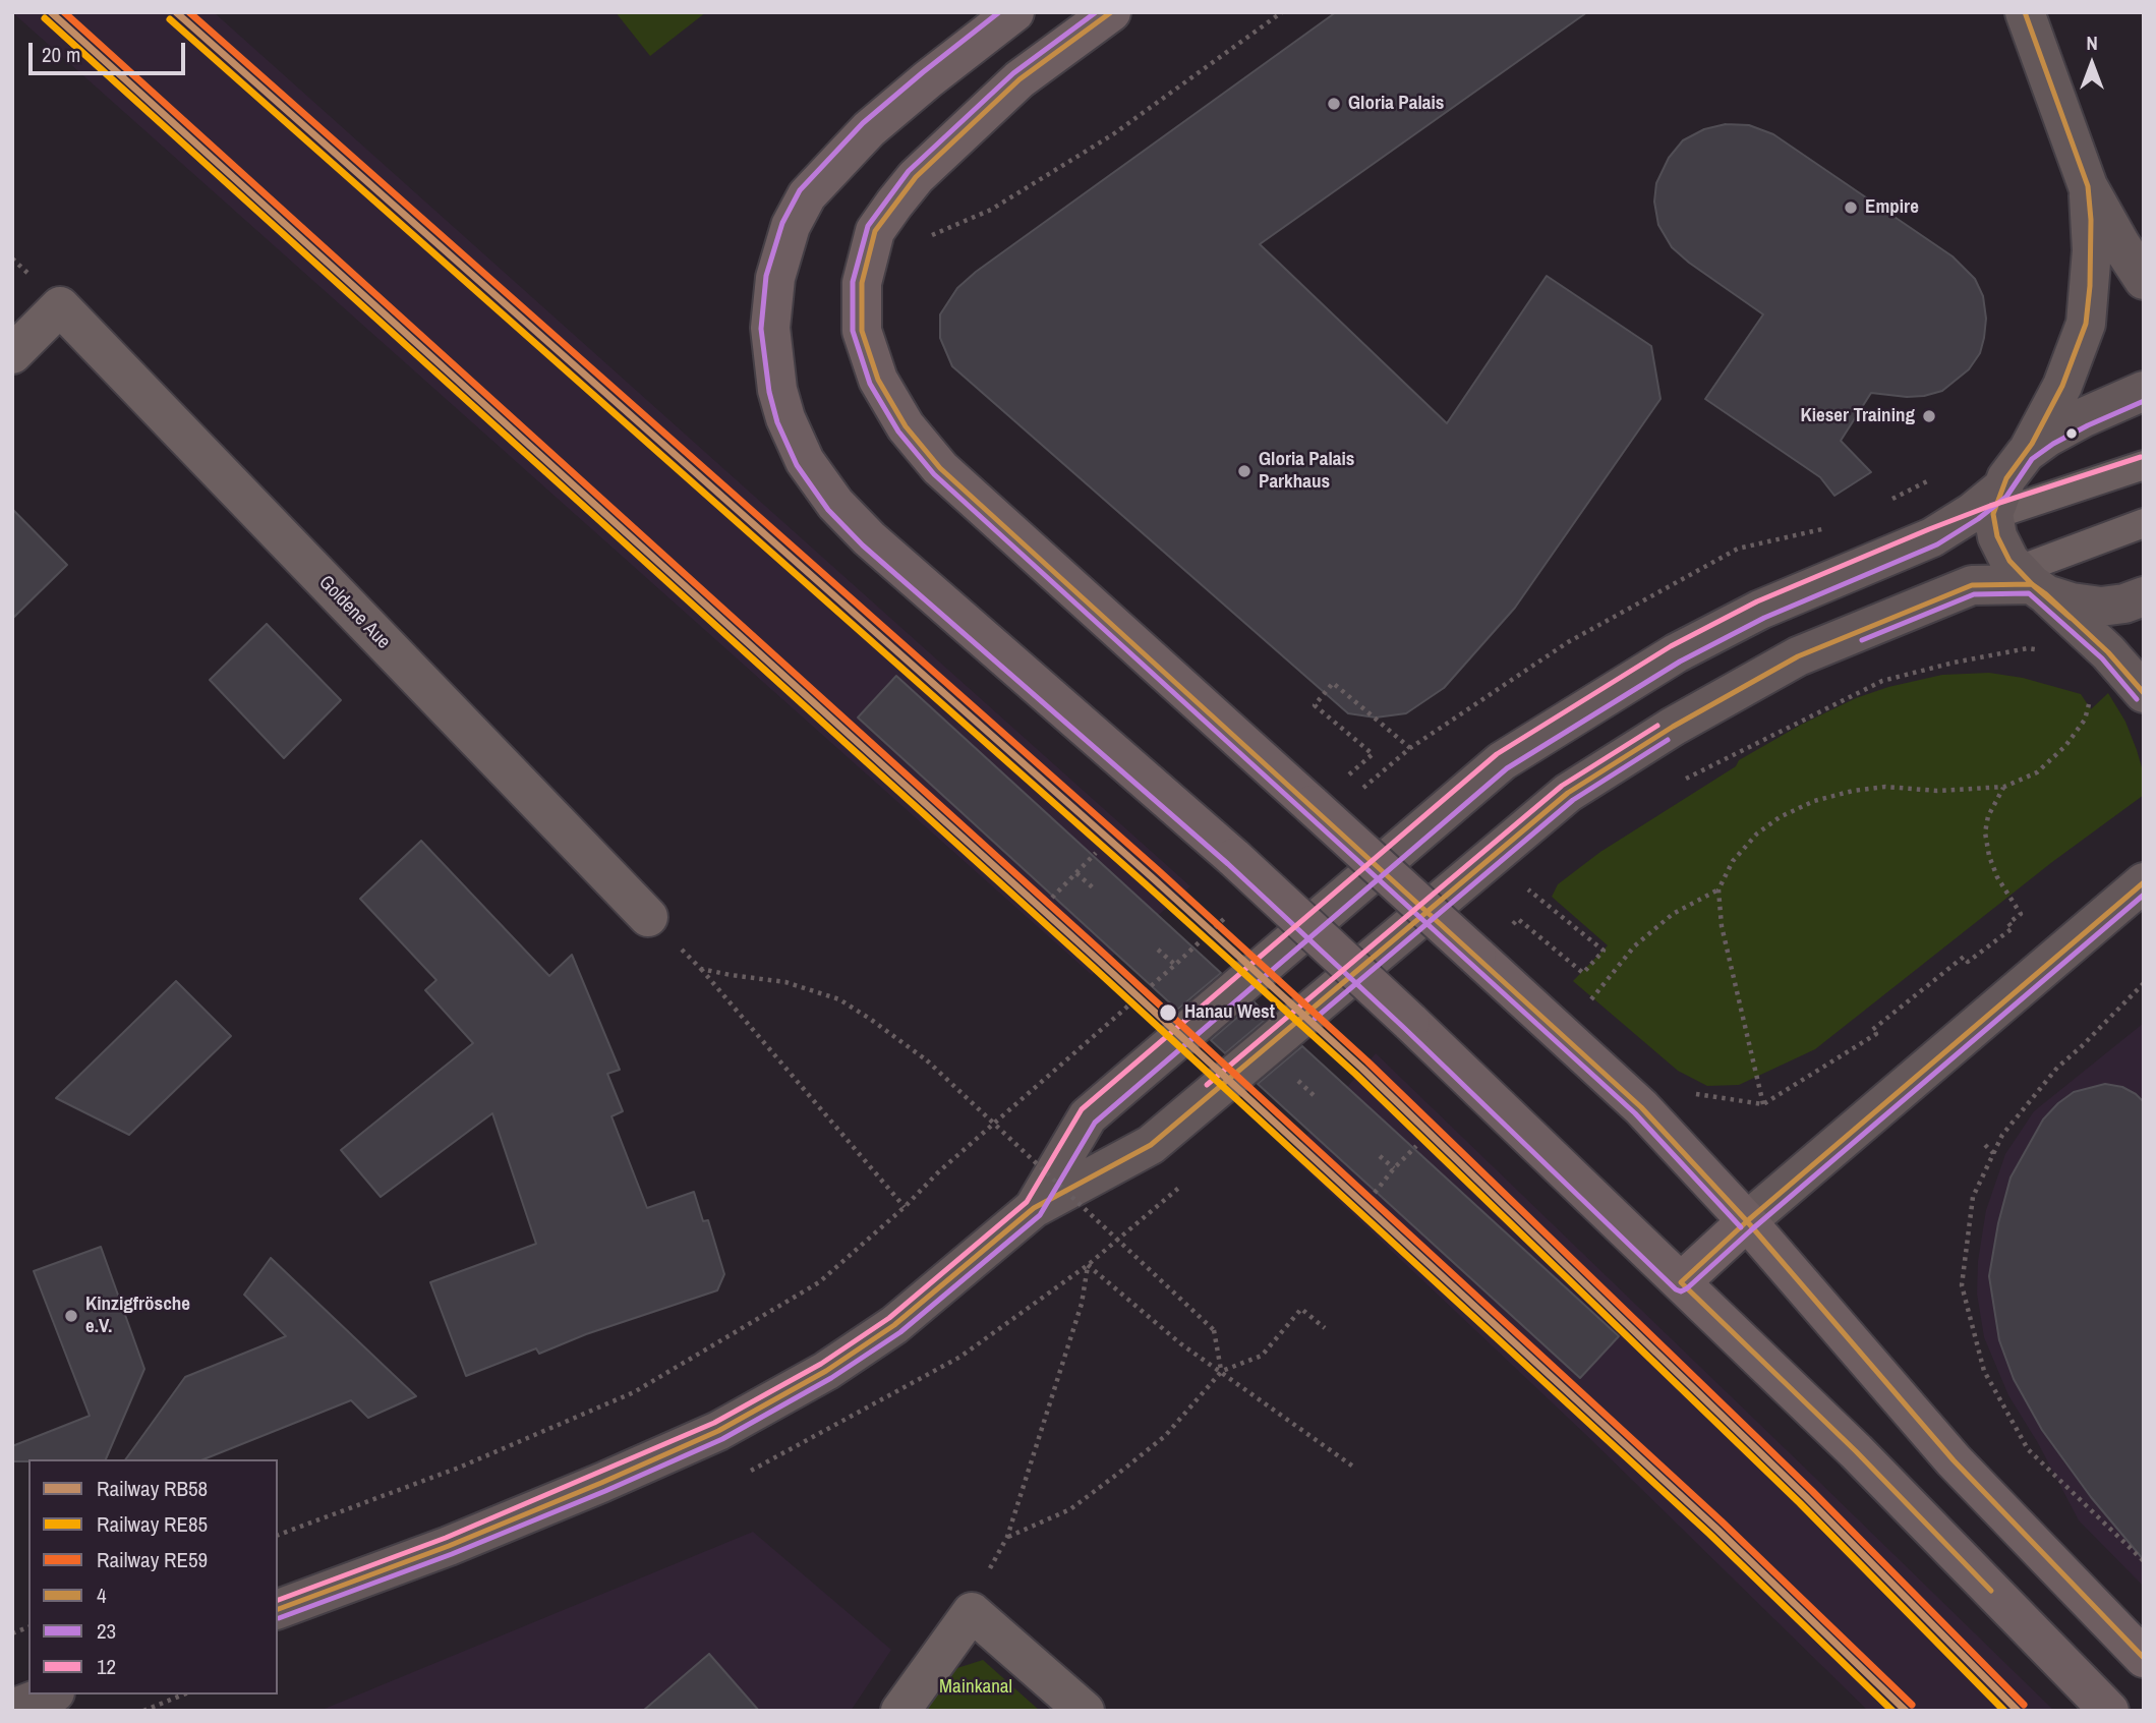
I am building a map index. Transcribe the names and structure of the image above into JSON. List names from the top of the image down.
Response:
{
  "streets": {
    "street": ["Goldene Aue"]
  },
  "parks": ["Mainkanal"],
  "places": [
    "Gloria Palais",
    "Empire",
    "Kieser Training",
    "Gloria Palais Parkhaus",
    "Hanau West",
    "Kinzigfrösche e.V."
  ],
  "lines": [
    "rail line RB58",
    "rail line RE59",
    "transit line 4",
    "transit line 23",
    "rail line RE85",
    "transit line 12"
  ],
  "legend": [
    "Railway RB58",
    "Railway RE85",
    "Railway RE59",
    "4",
    "23",
    "12"
  ],
  "scale_bar": "20 m",
  "north": "top"
}
